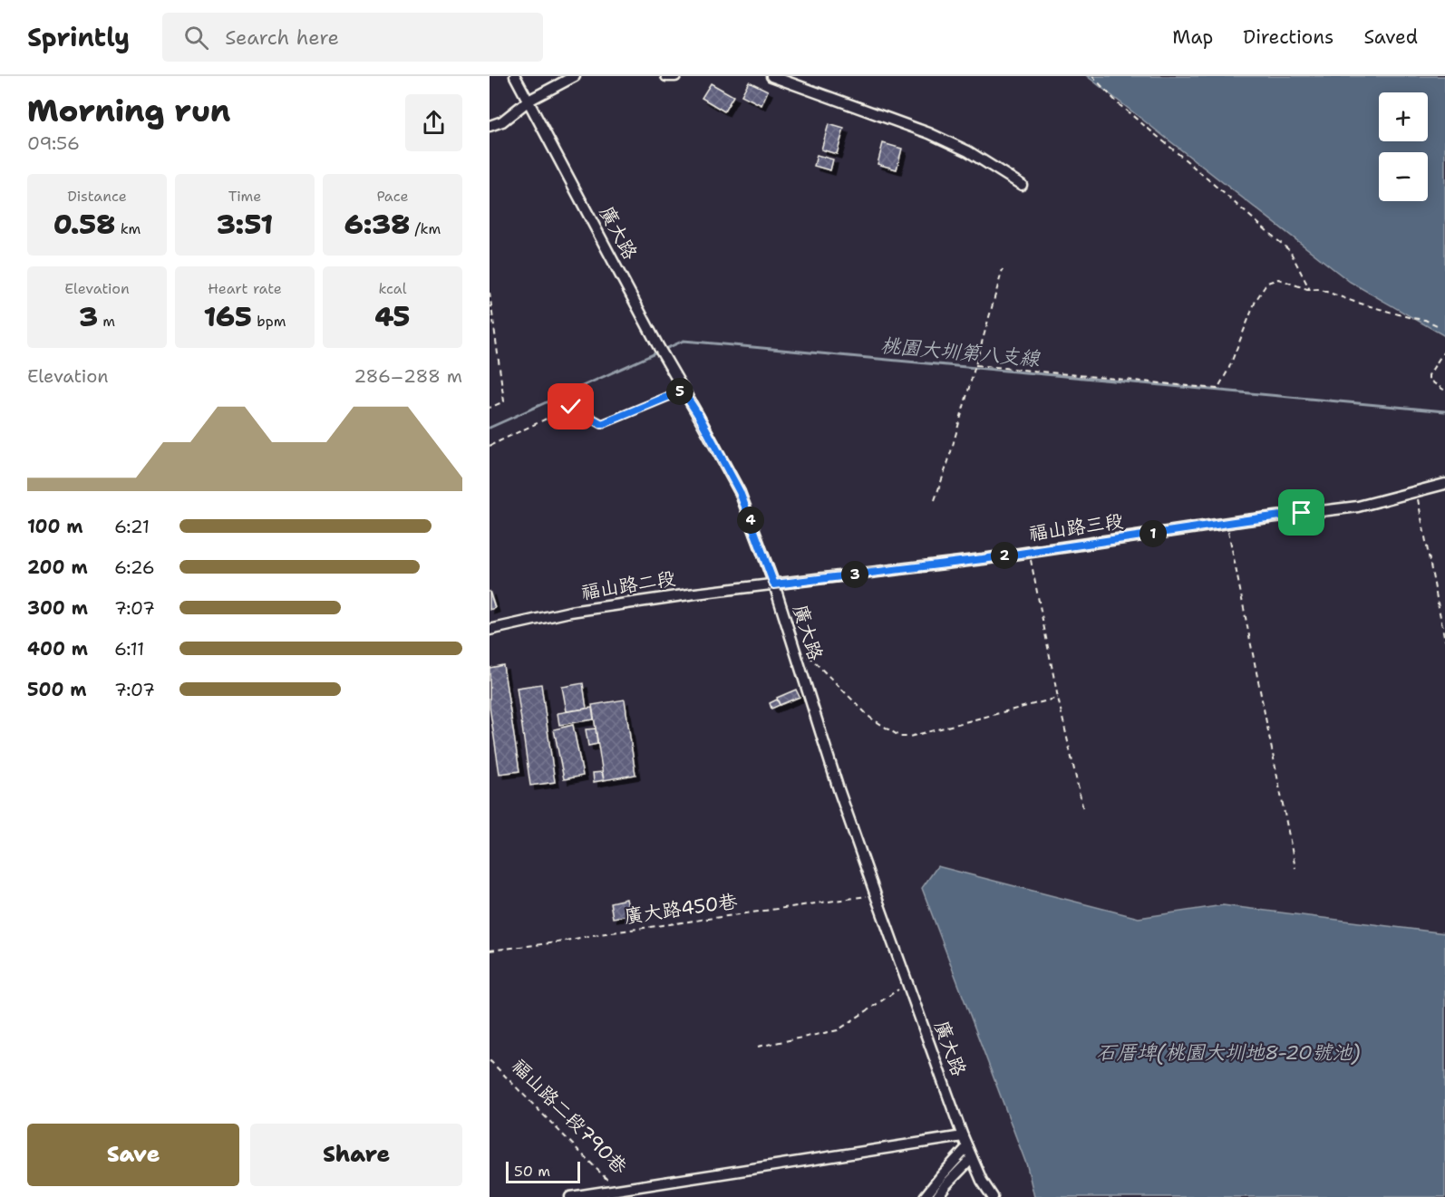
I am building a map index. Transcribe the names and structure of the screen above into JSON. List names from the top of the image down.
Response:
{
  "streets": {
    "street": ["廣大路", "福山路三段", "福山路二段"],
    "path": ["廣大路450巷", "福山路二段790巷"]
  },
  "crossings": [
    ["廣大路", "福山路三段"],
    ["廣大路", "福山路二段"],
    ["廣大路", "廣大路450巷"],
    ["福山路三段", "福山路二段"]
  ],
  "water": ["桃園大圳第八支線", "石厝埤(桃園大圳地8-20號池)"],
  "scale_bar": "50 m",
  "page": {
    "header": "Sprintly",
    "search": "Search here",
    "nav": ["Map", "Directions", "Saved"],
    "heading": ["Morning run", "09:56"],
    "map_buttons": ["+", "−"],
    "stats": [
      ["Distance", "0.58 km"],
      ["Time", "3:51"],
      ["Pace", "6:38 /km"],
      ["Elevation", "3 m"],
      ["Heart rate", "165 bpm"],
      ["kcal", "45"]
    ],
    "chart": ["Elevation", "286–288 m"],
    "pins": [
      "5",
      "4",
      "1",
      "2",
      "3"
    ],
    "list": [
      {
        "name": "100 m",
        "note": "6:21"
      },
      {
        "name": "200 m",
        "note": "6:26"
      },
      {
        "name": "300 m",
        "note": "7:07"
      },
      {
        "name": "400 m",
        "note": "6:11"
      },
      {
        "name": "500 m",
        "note": "7:07"
      }
    ],
    "buttons": ["Save", "Share"],
    "scale": "50 m"
  }
}
